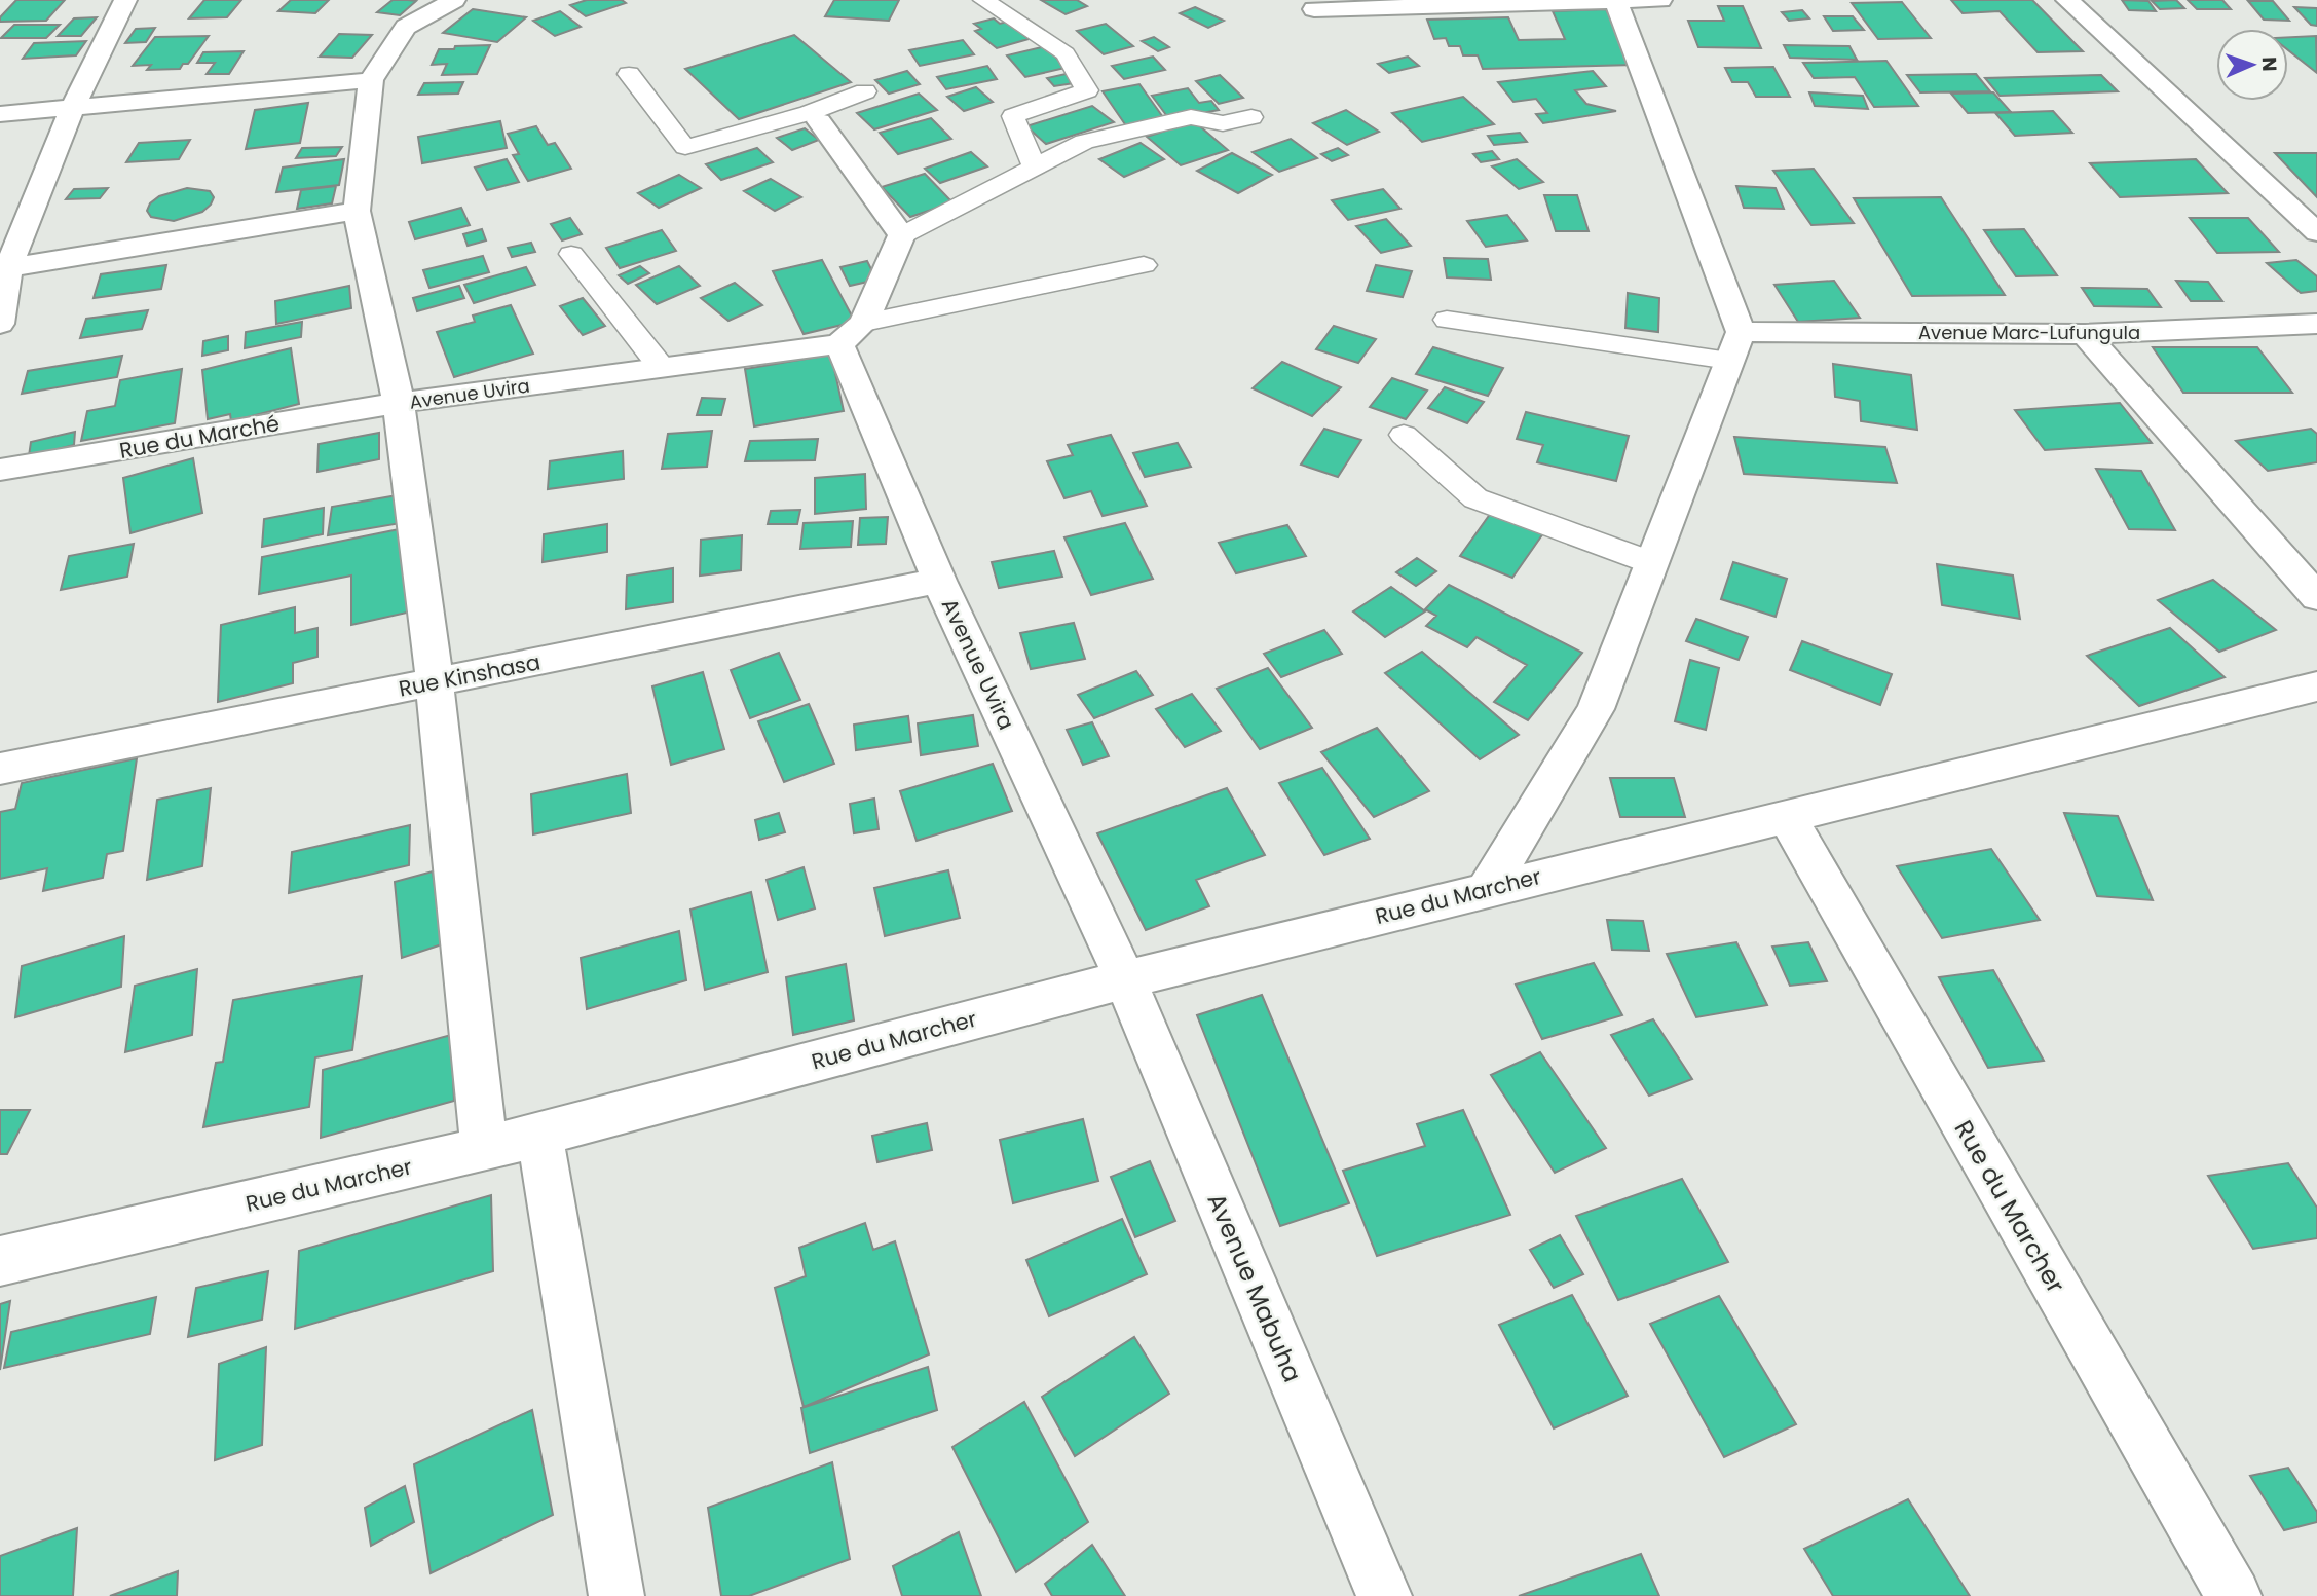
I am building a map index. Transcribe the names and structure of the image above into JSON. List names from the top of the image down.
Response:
{
  "streets": {
    "street": [
      "Avenue Marc-Lufungula",
      "Avenue Uvira",
      "Rue du Marché",
      "Rue Kinshasa",
      "Rue du Marcher",
      "Avenue Mabuha"
    ]
  },
  "crossings": [
    ["Avenue Uvira", "Rue du Marché"],
    ["Avenue Uvira", "Rue Kinshasa"],
    ["Avenue Uvira", "Rue du Marcher"],
    ["Avenue Uvira", "Avenue Mabuha"],
    ["Rue du Marcher", "Avenue Mabuha"]
  ],
  "north": "right"
}
